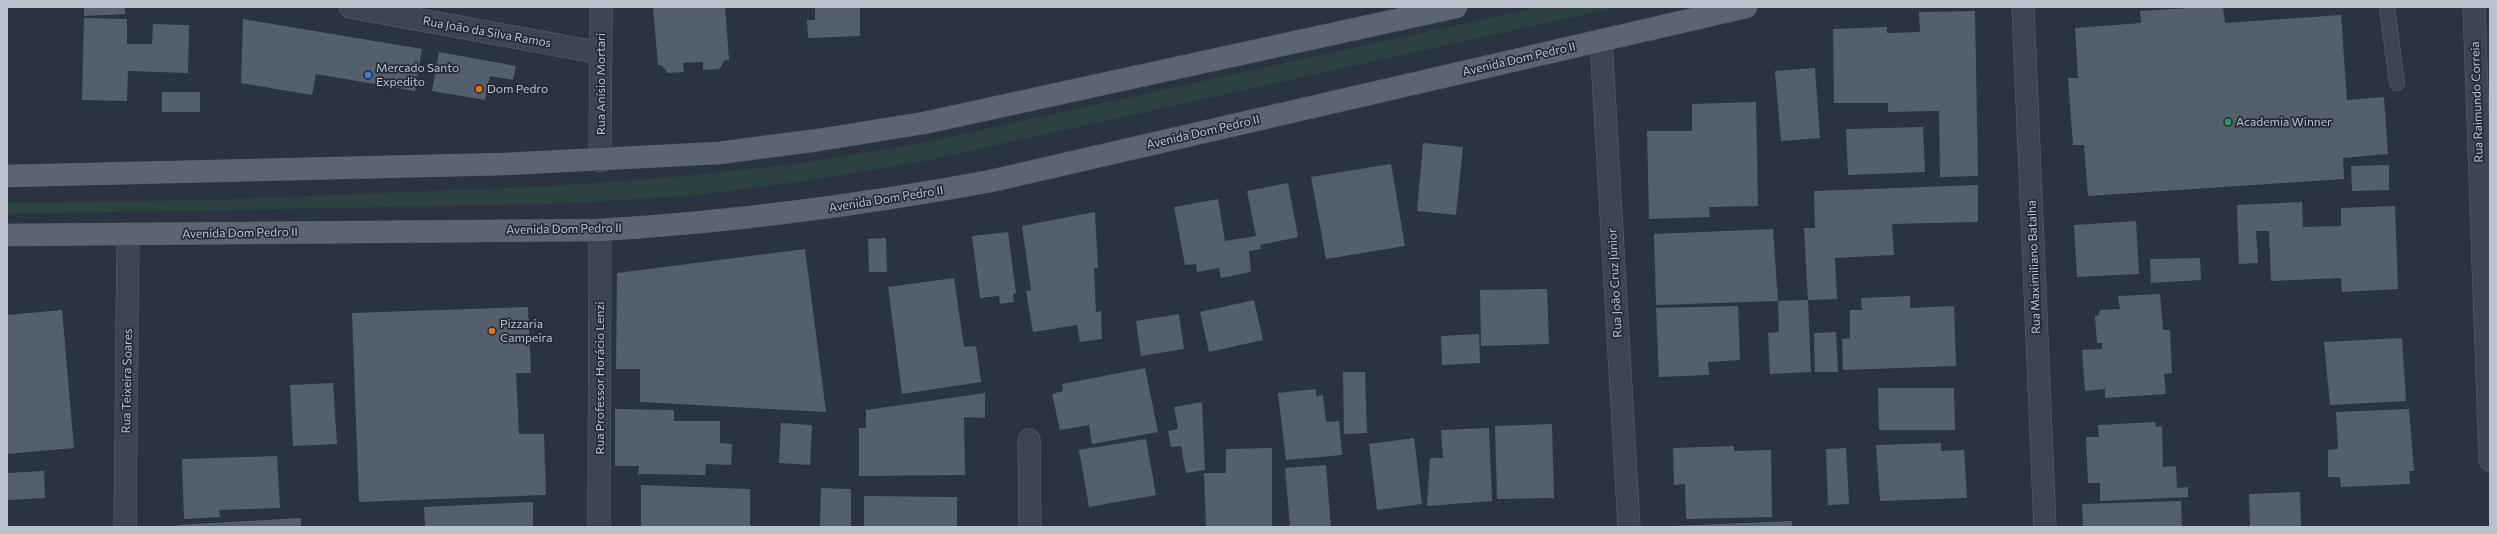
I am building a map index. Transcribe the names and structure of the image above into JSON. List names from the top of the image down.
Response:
{
  "streets": {
    "main road": ["Avenida Dom Pedro II"],
    "street": [
      "Rua João da Silva Ramos",
      "Rua Anísio Mortari",
      "Rua Raimundo Correia",
      "Rua Maximiliano Batalha",
      "Rua João Cruz Júnior",
      "Rua Professor Horácio Lenzi",
      "Rua Teixeira Soares"
    ]
  },
  "crossings": [
    ["Rua João da Silva Ramos", "Rua Anísio Mortari"],
    ["Avenida Dom Pedro II", "Rua João Cruz Júnior"],
    ["Avenida Dom Pedro II", "Rua Professor Horácio Lenzi"],
    ["Avenida Dom Pedro II", "Rua Teixeira Soares"]
  ],
  "places": [
    "Mercado Santo Expedito",
    "Dom Pedro",
    "Academia Winner",
    "Pizzaria Campeira"
  ]
}
